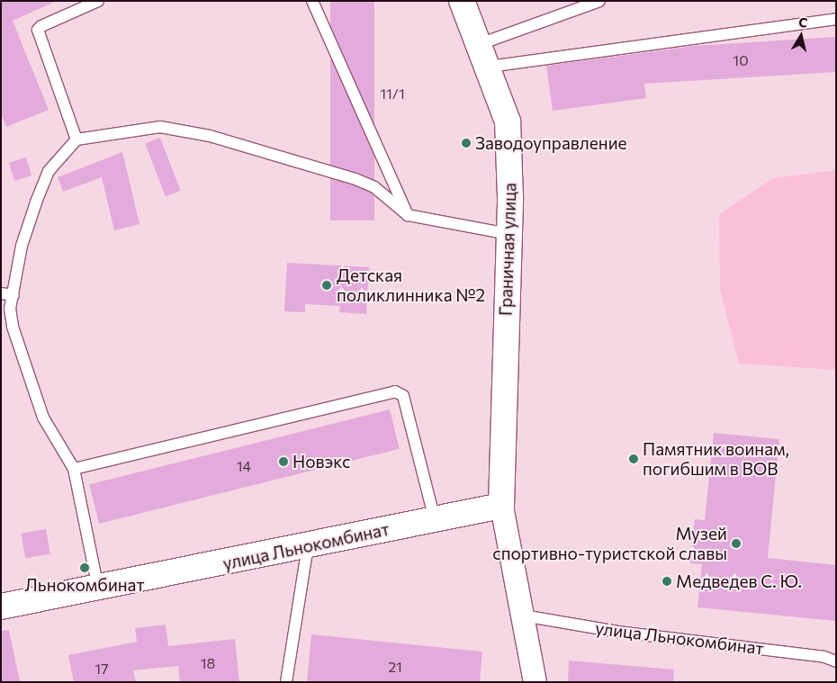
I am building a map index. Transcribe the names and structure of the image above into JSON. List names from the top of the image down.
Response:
{
  "streets": {
    "street": ["Граничная улица", "улица Льнокомбинат"]
  },
  "crossings": [
    ["Граничная улица", "улица Льнокомбинат"]
  ],
  "places": [
    "Заводоуправление",
    "Детская поликлинника №2",
    "Памятник воинам, погибшим в ВОВ",
    "Новэкс",
    "Музей спортивно-туристской славы",
    "Льнокомбинат",
    "Медведев С. Ю."
  ],
  "house_numbers": [
    "10",
    "11/1",
    "14",
    "18",
    "21",
    "17"
  ],
  "north": "top"
}
